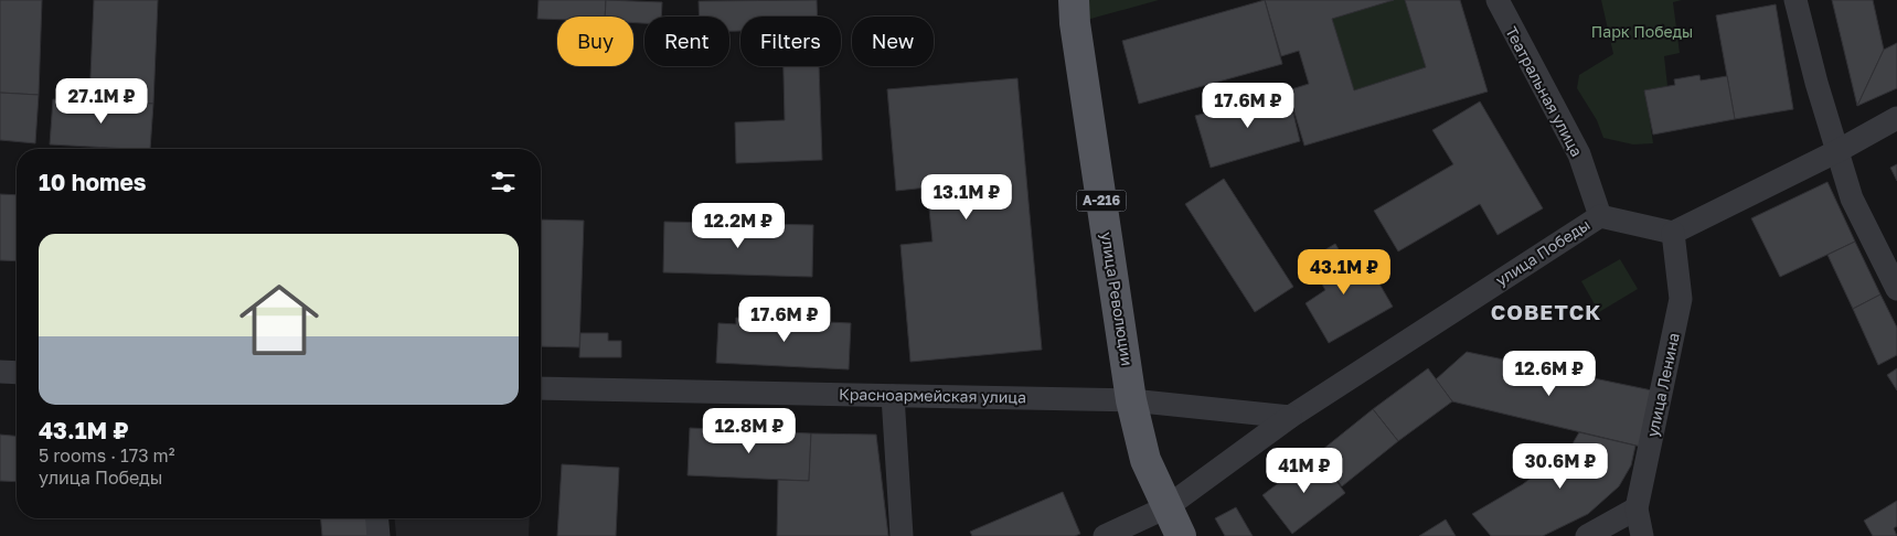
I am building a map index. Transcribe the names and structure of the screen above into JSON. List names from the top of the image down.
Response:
{
  "streets": {
    "main road": ["А-216", "улица Революции"],
    "street": [
      "Театральная улица",
      "улица Победы",
      "улица Ленина",
      "Красноармейская улица"
    ]
  },
  "crossings": [
    ["Театральная улица", "улица Победы"],
    ["А-216", "улица Победы"],
    ["А-216", "улица Революции"],
    ["А-216", "Красноармейская улица"],
    ["улица Победы", "улица Ленина"],
    ["улица Революции", "Красноармейская улица"]
  ],
  "districts": ["СОВЕТСК"],
  "parks": ["Парк Победы"],
  "page": {
    "chip": [
      "Buy",
      "Rent",
      "Filters",
      "New"
    ],
    "price": [
      "27.1M ₽",
      "17.6M ₽",
      "13.1M ₽",
      "12.2M ₽",
      "43.1M ₽",
      "17.6M ₽",
      "12.6M ₽",
      "12.8M ₽",
      "30.6M ₽",
      "41M ₽"
    ],
    "heading": "10 homes",
    "list": [
      {
        "name": "43.1M ₽",
        "note": "5 rooms · 173 m² · улица Победы"
      }
    ]
  }
}
